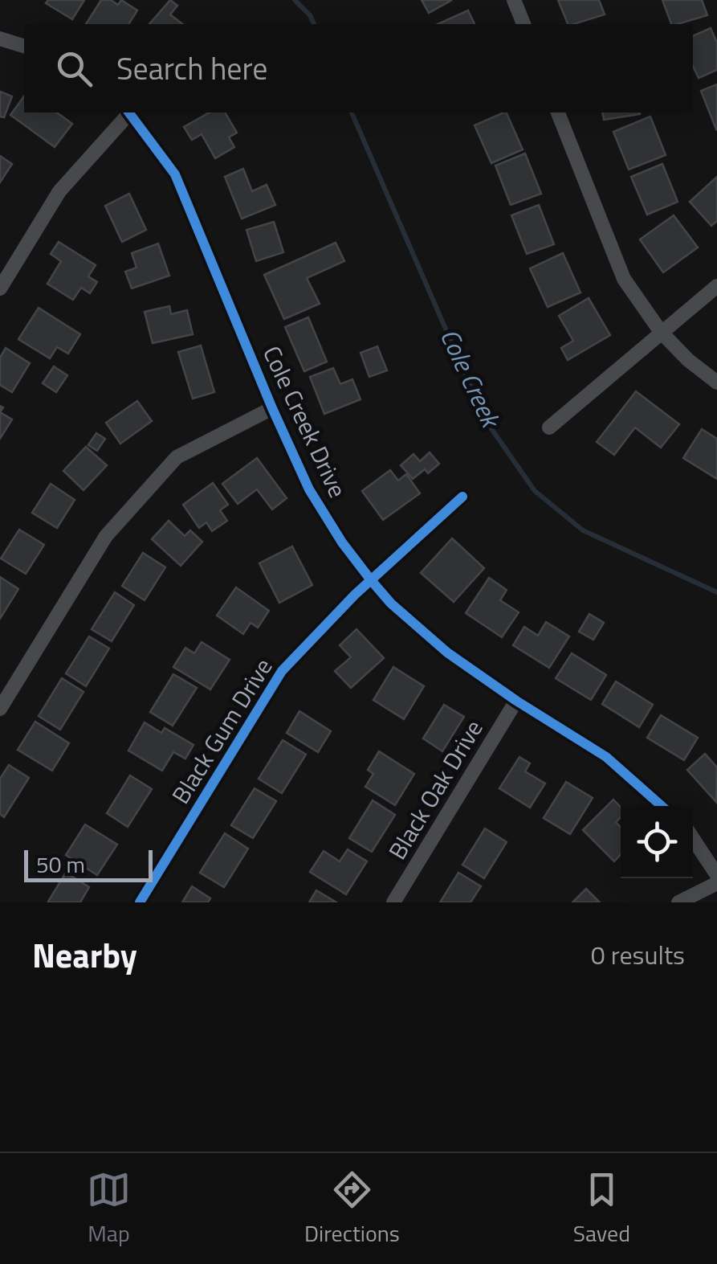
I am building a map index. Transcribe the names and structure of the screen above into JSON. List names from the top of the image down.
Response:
{
  "streets": {
    "street": ["Cole Creek Drive", "Black Gum Drive", "Black Oak Drive"]
  },
  "crossings": [
    ["Cole Creek Drive", "Black Gum Drive"],
    ["Cole Creek Drive", "Black Oak Drive"]
  ],
  "water": ["Cole Creek"],
  "scale_bar": "50 m",
  "page": {
    "search": "Search here",
    "scale": "50 m",
    "heading": ["Nearby", "0 results"],
    "nav": ["Map", "Directions", "Saved"]
  }
}
